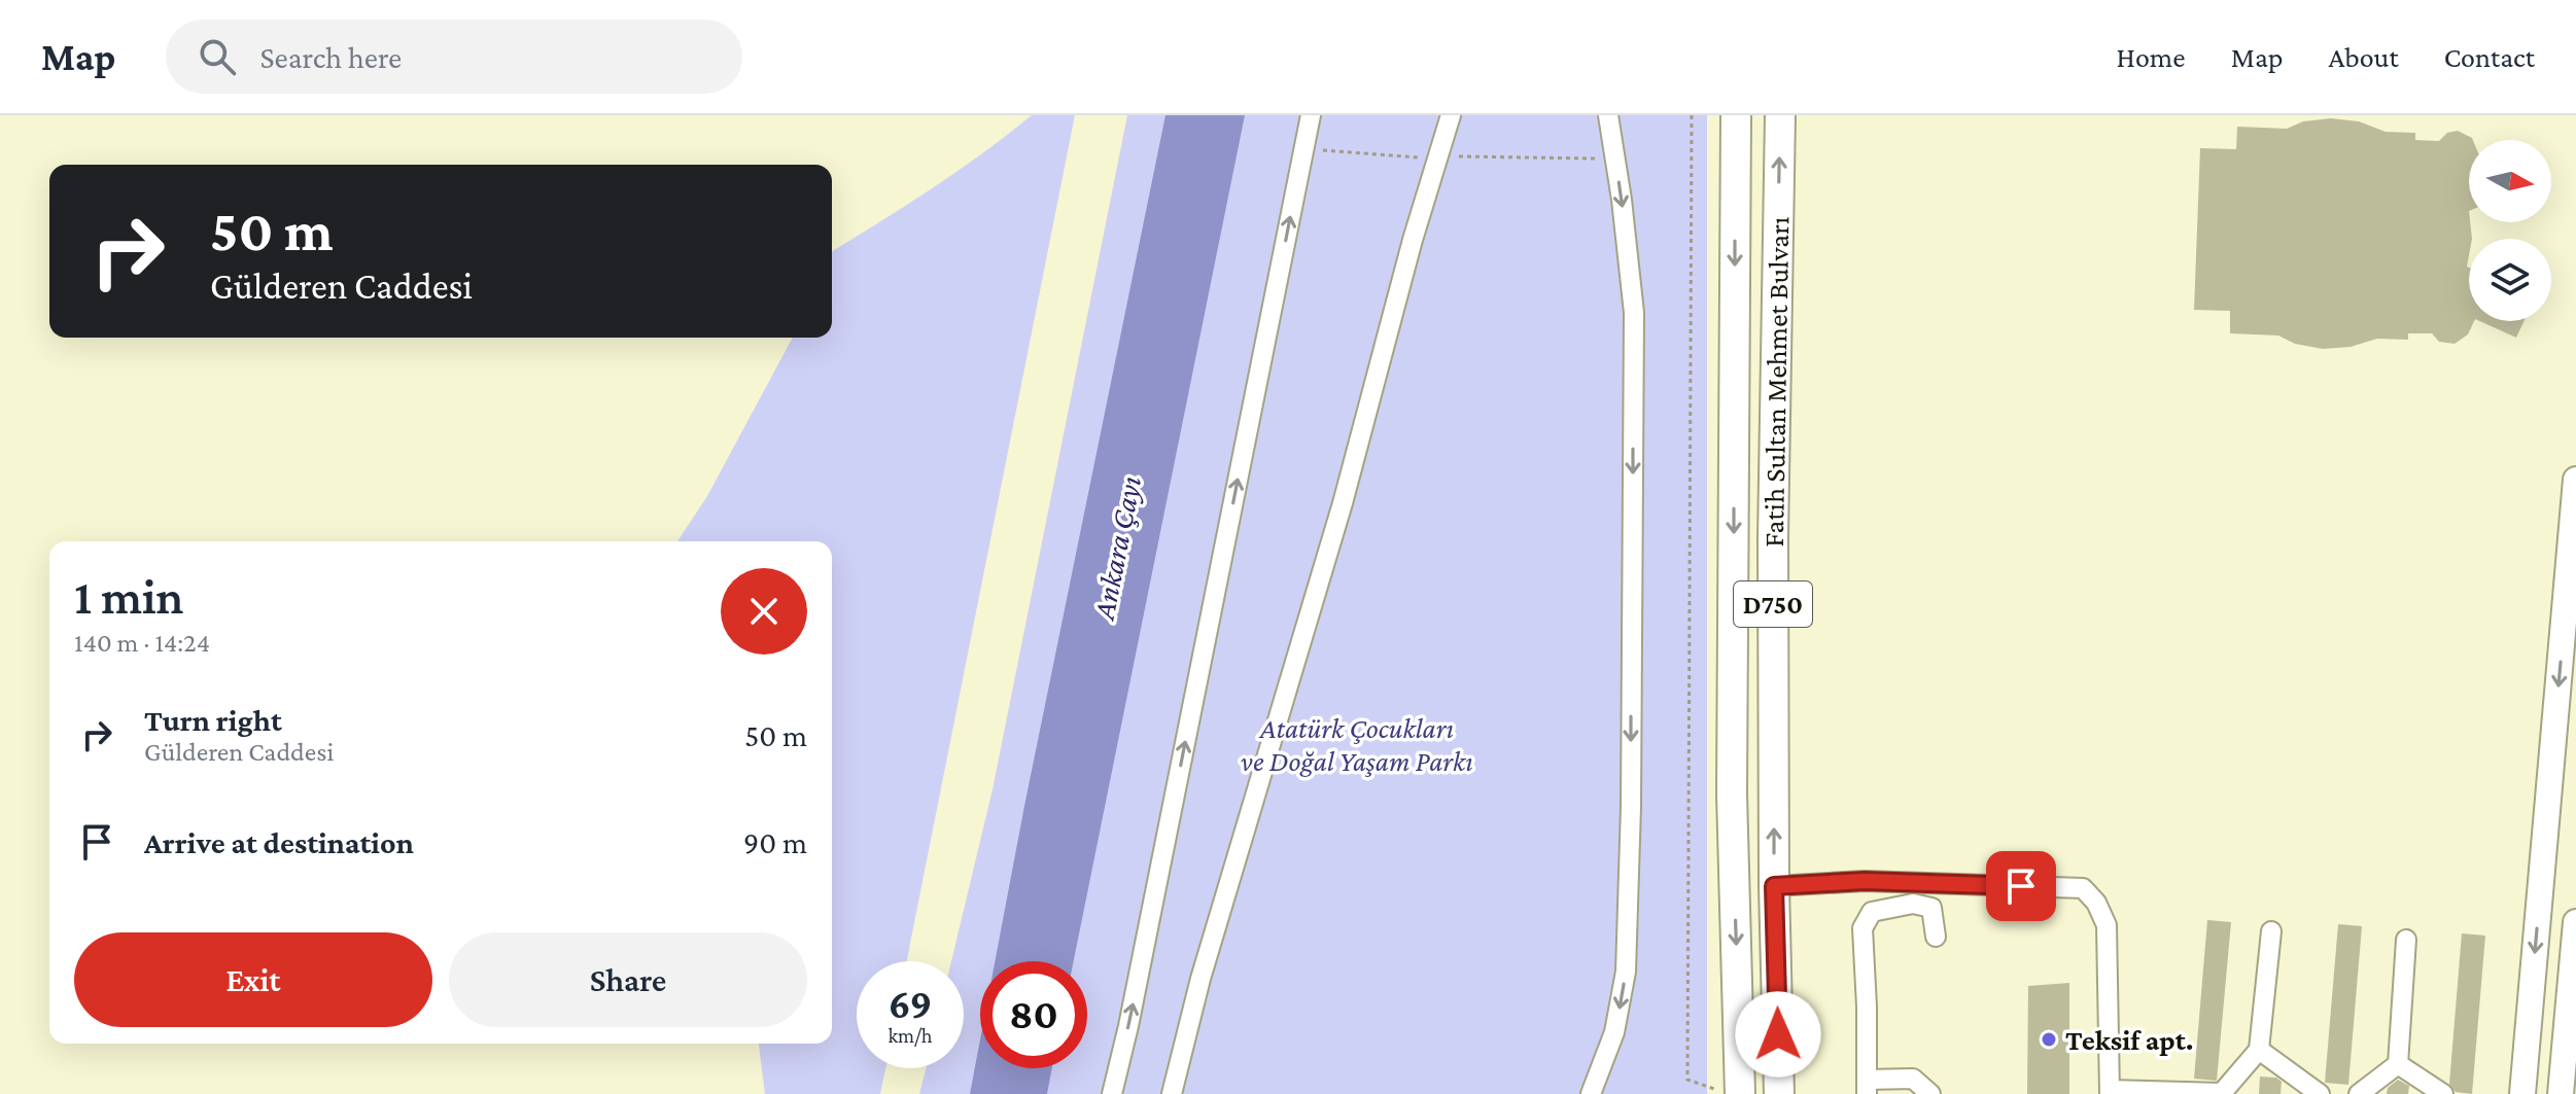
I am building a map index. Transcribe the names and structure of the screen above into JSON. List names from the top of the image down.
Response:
{
  "streets": {
    "highway": ["Fatih Sultan Mehmet Bulvarı", "D750"]
  },
  "water": ["Ankara Çayı"],
  "parks": ["Atatürk Çocukları ve Doğal Yaşam Parkı"],
  "places": ["Teksif apt."],
  "north": "right",
  "page": {
    "header": "Map",
    "search": "Search here",
    "nav": [
      "Home",
      "Map",
      "About",
      "Contact"
    ],
    "turn": ["50 m", "Gülderen Caddesi"],
    "heading": ["1 min", "140 m · 14:24"],
    "list": [
      {
        "name": "Turn right",
        "note": "Gülderen Caddesi",
        "value": "50 m"
      },
      {
        "name": "Arrive at destination",
        "value": "90 m"
      }
    ],
    "buttons": ["Exit", "Share"],
    "speed": "69 km/h",
    "limit": "80"
  }
}
